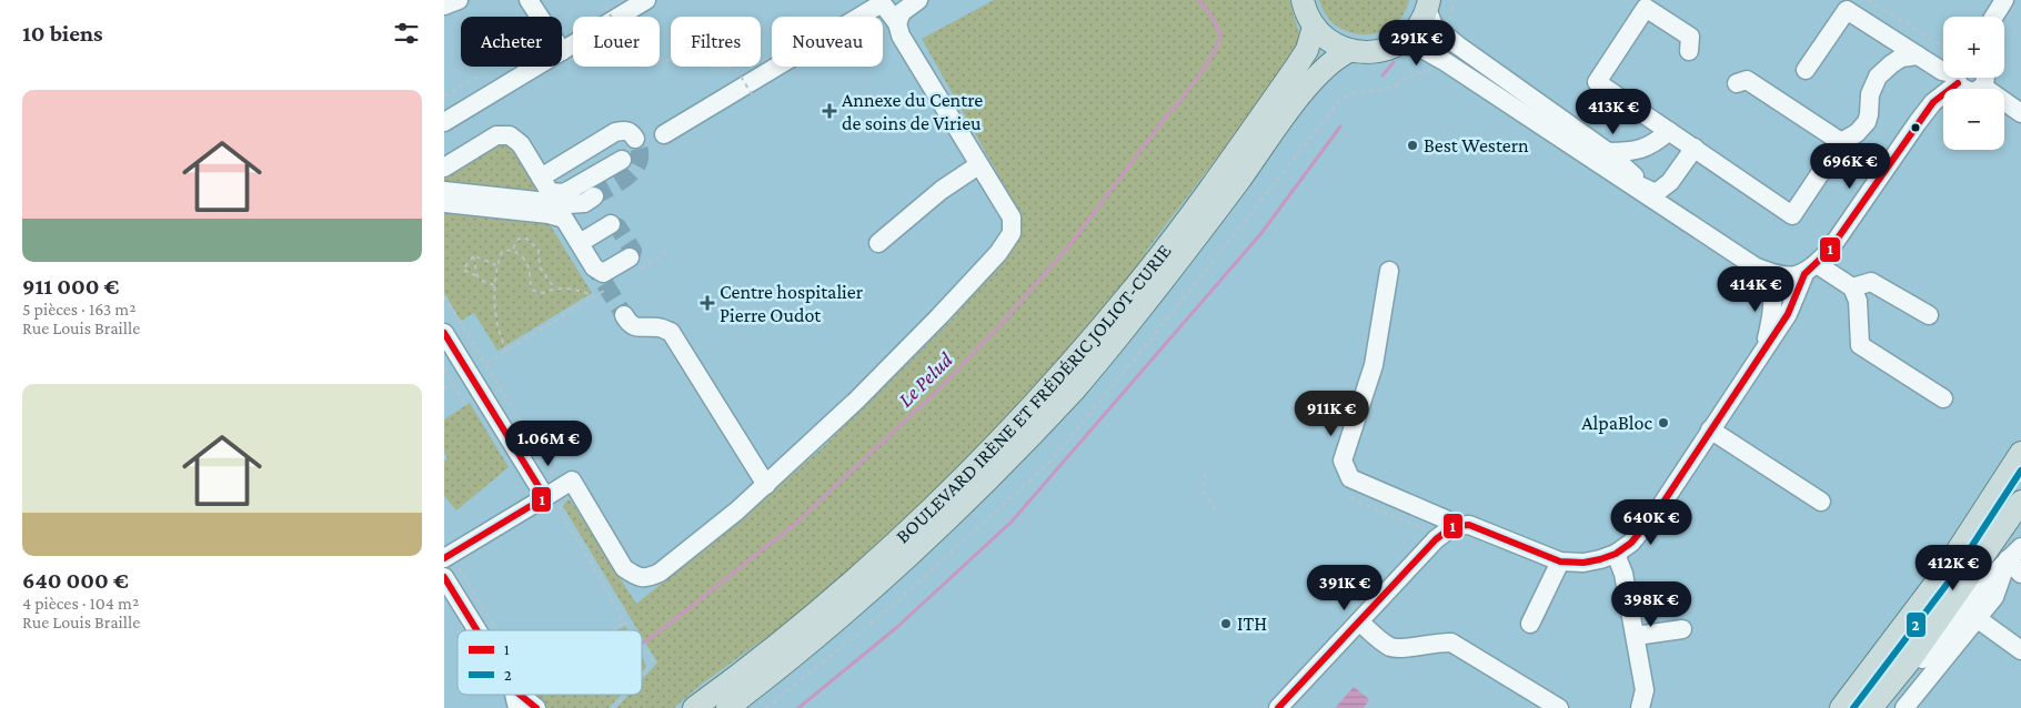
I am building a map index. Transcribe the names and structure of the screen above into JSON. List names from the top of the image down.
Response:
{
  "streets": {
    "main road": ["BOULEVARD IRÈNE ET FRÉDÉRIC JOLIOT-CURIE"]
  },
  "water": ["Le Pelud"],
  "places": {
    "health": ["Annexe du Centre de soins de Virieu", "Centre hospitalier Pierre Oudot"],
    "other": ["Best Western", "AlpaBloc", "ITH"]
  },
  "lines": ["transit line 1", "transit line 2"],
  "legend": ["1", "2"],
  "page": {
    "heading": "10 biens",
    "map_buttons": ["+", "−"],
    "chip": [
      "Acheter",
      "Louer",
      "Filtres",
      "Nouveau"
    ],
    "price": [
      "291K €",
      "413K €",
      "696K €",
      "414K €",
      "911K €",
      "1.06M €",
      "640K €",
      "412K €",
      "391K €",
      "398K €"
    ],
    "list": [
      {
        "name": "911 000 €",
        "note": "5 pièces · 163 m² · Rue Louis Braille"
      },
      {
        "name": "640 000 €",
        "note": "4 pièces · 104 m² · Rue Louis Braille"
      }
    ]
  }
}
